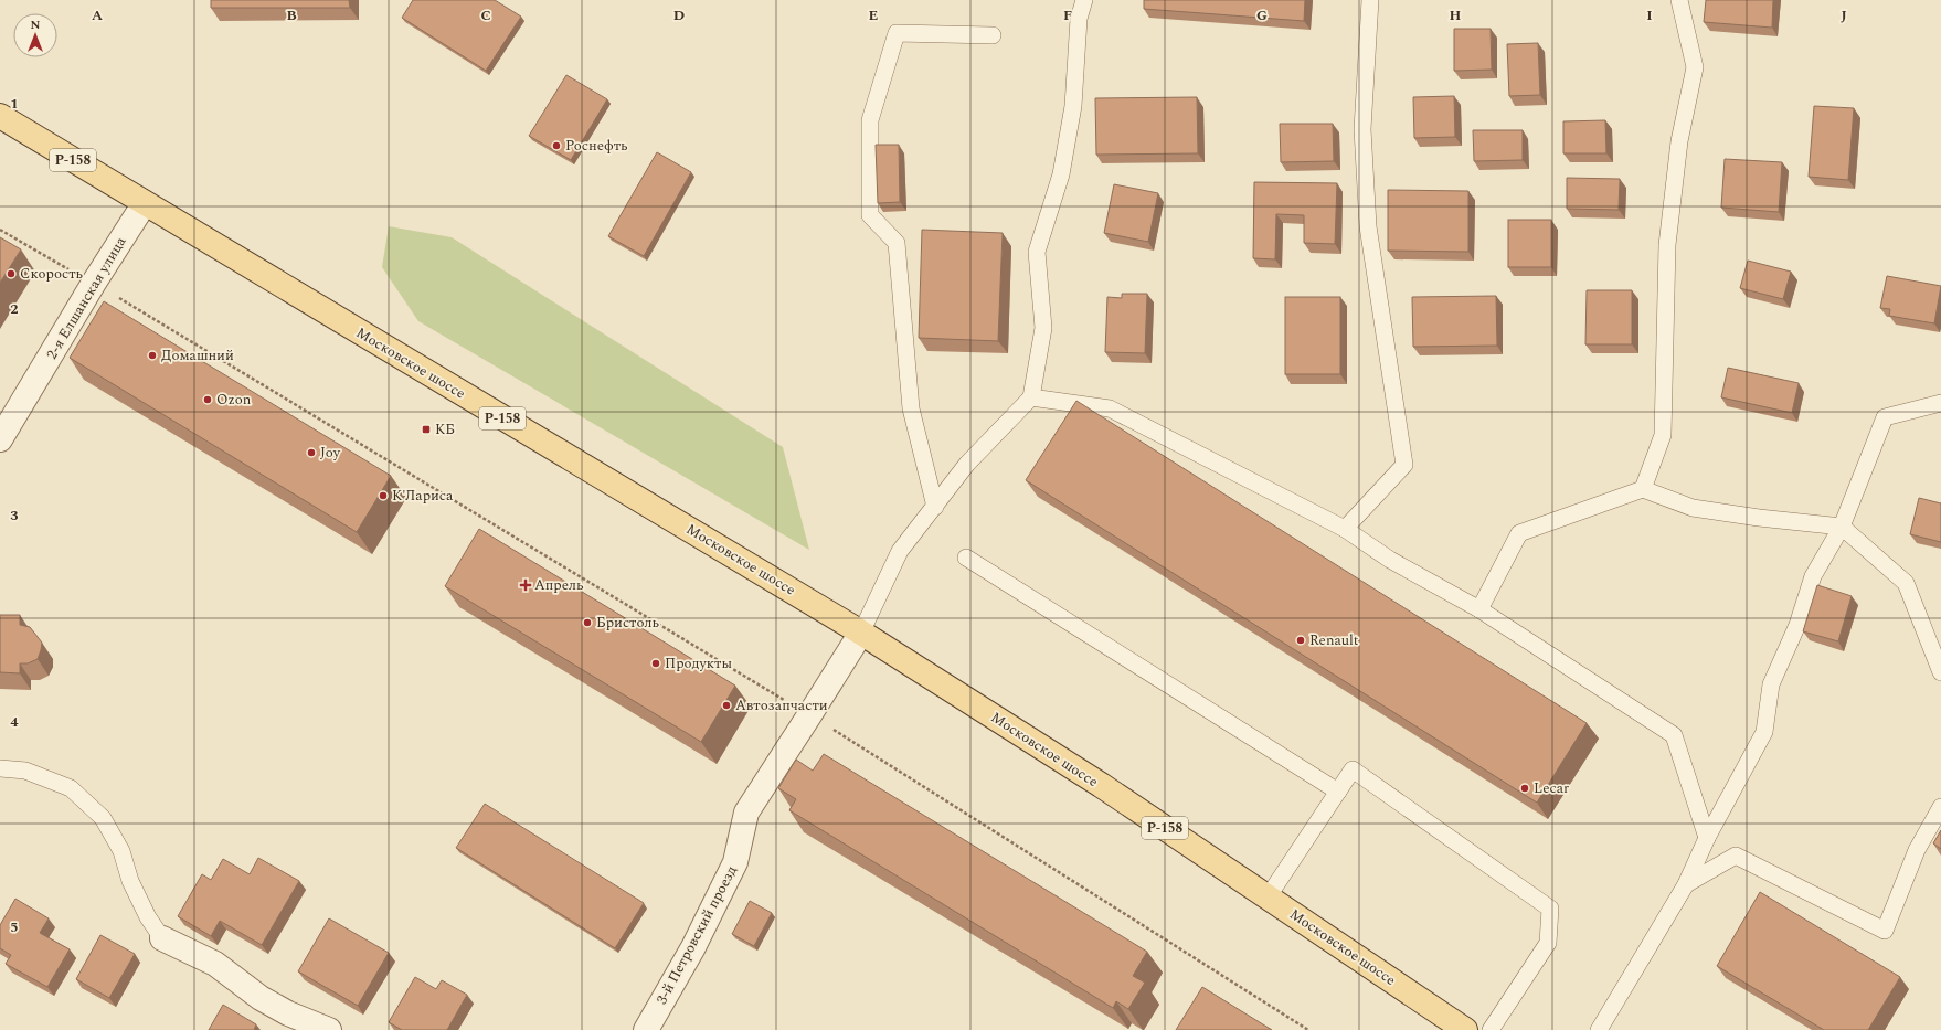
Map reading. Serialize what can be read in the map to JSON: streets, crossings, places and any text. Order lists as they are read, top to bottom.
{
  "streets": {
    "main road": ["Р-158", "Московское шоссе"],
    "street": ["2-я Елшанская улица", "3-й Петровский проезд"]
  },
  "crossings": [
    ["2-я Елшанская улица", "Московское шоссе"],
    ["Московское шоссе", "3-й Петровский проезд"]
  ],
  "places": {
    "other": [
      "Роснефть",
      "Скорость",
      "Домашний",
      "Ozon",
      "Joy",
      "К'Лариса",
      "Бристоль",
      "Renault",
      "Продукты",
      "Автозапчасти",
      "Lecar"
    ],
    "transit": ["КБ"],
    "health": ["Апрель"]
  },
  "north": "top",
  "grid": {
    "columns": [
      "A",
      "B",
      "C",
      "D",
      "E",
      "F",
      "G",
      "H",
      "I",
      "J"
    ],
    "rows": [
      "1",
      "2",
      "3",
      "4",
      "5"
    ]
  }
}
